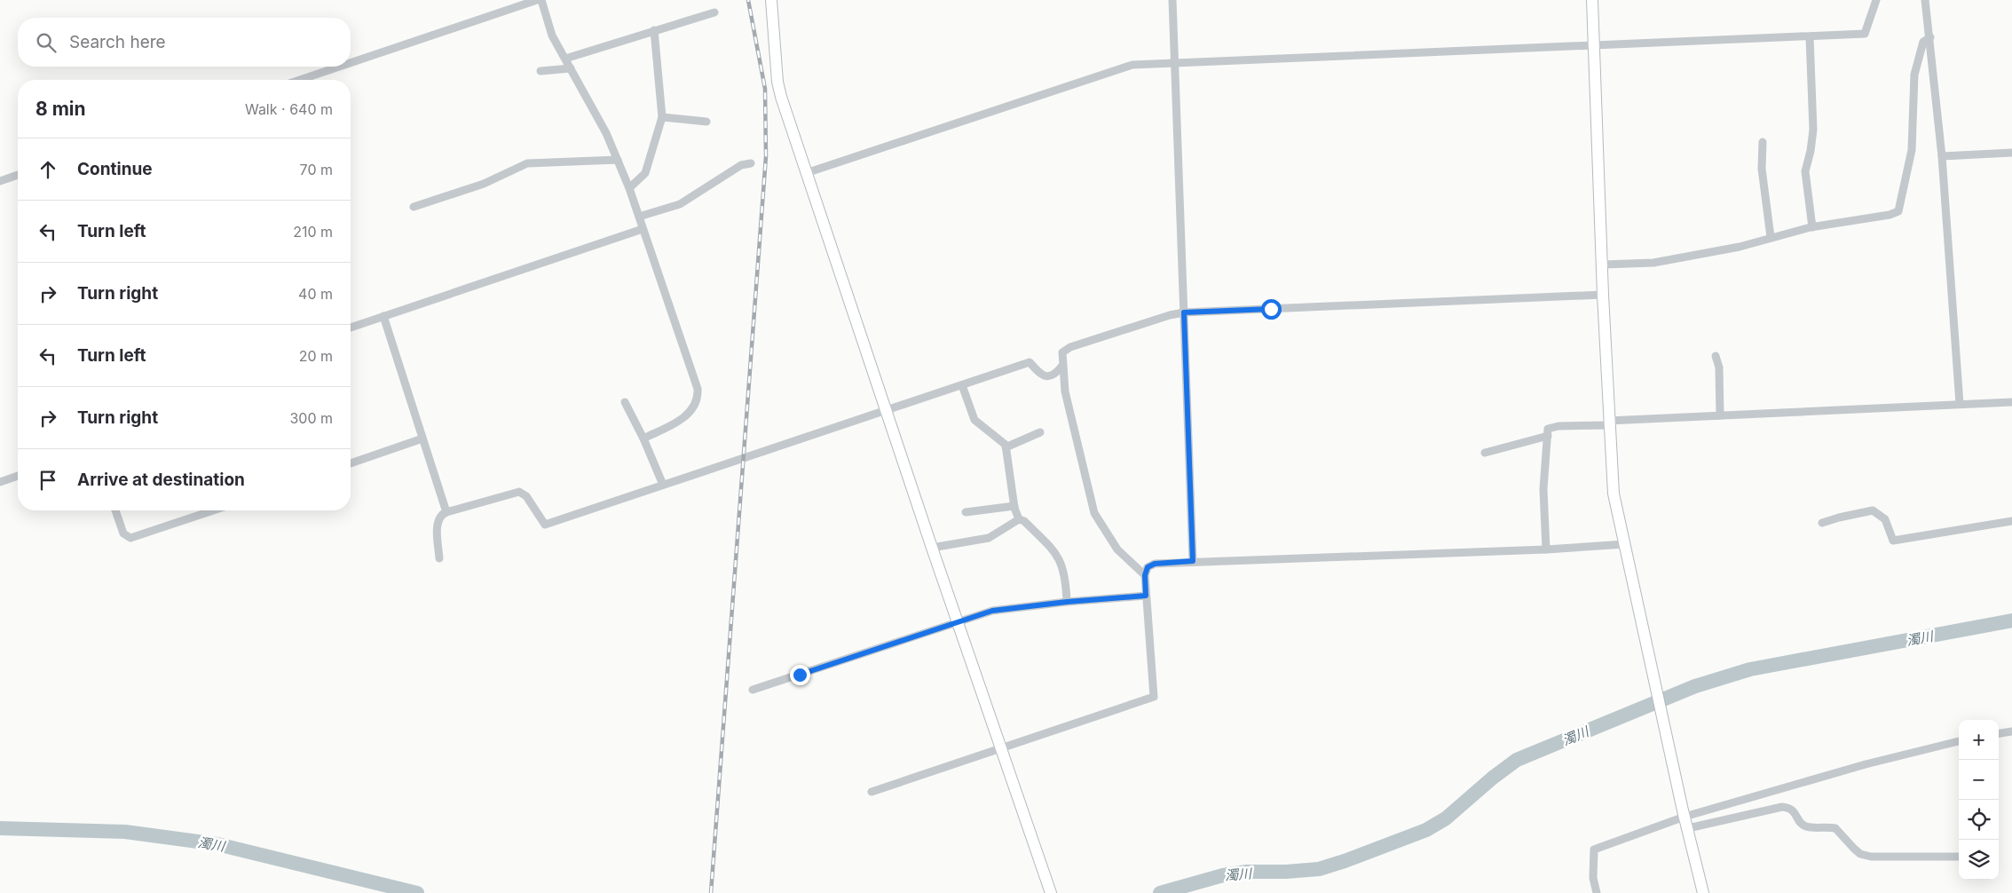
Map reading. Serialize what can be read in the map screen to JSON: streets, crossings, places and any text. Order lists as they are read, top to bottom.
{
  "water": ["濁川"],
  "page": {
    "search": "Search here",
    "heading": ["8 min", "Walk · 640 m"],
    "list": [
      ["Continue", "70 m"],
      ["Turn left", "210 m"],
      ["Turn right", "40 m"],
      ["Turn left", "20 m"],
      ["Turn right", "300 m"],
      "Arrive at destination"
    ],
    "map_buttons": ["+", "−"]
  }
}
